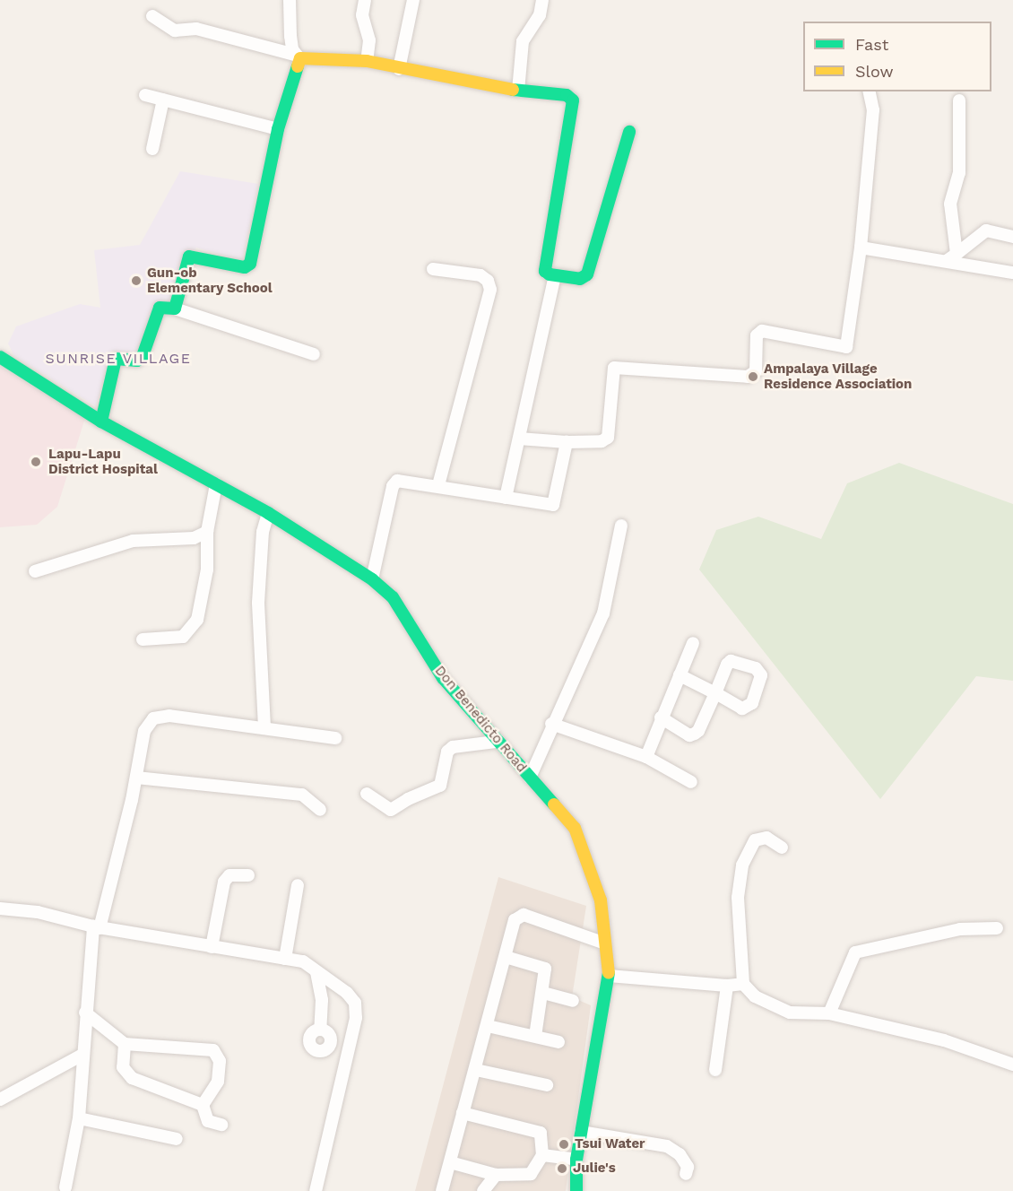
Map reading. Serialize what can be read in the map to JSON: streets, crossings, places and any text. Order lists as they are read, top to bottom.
{
  "streets": {
    "street": ["Don Benedicto Road"]
  },
  "districts": ["SUNRISE VILLAGE"],
  "places": [
    "Gun-ob Elementary School",
    "Ampalaya Village Residence Association",
    "Lapu-Lapu District Hospital",
    "Tsui Water",
    "Julie's"
  ],
  "legend": ["Fast", "Slow"]
}
